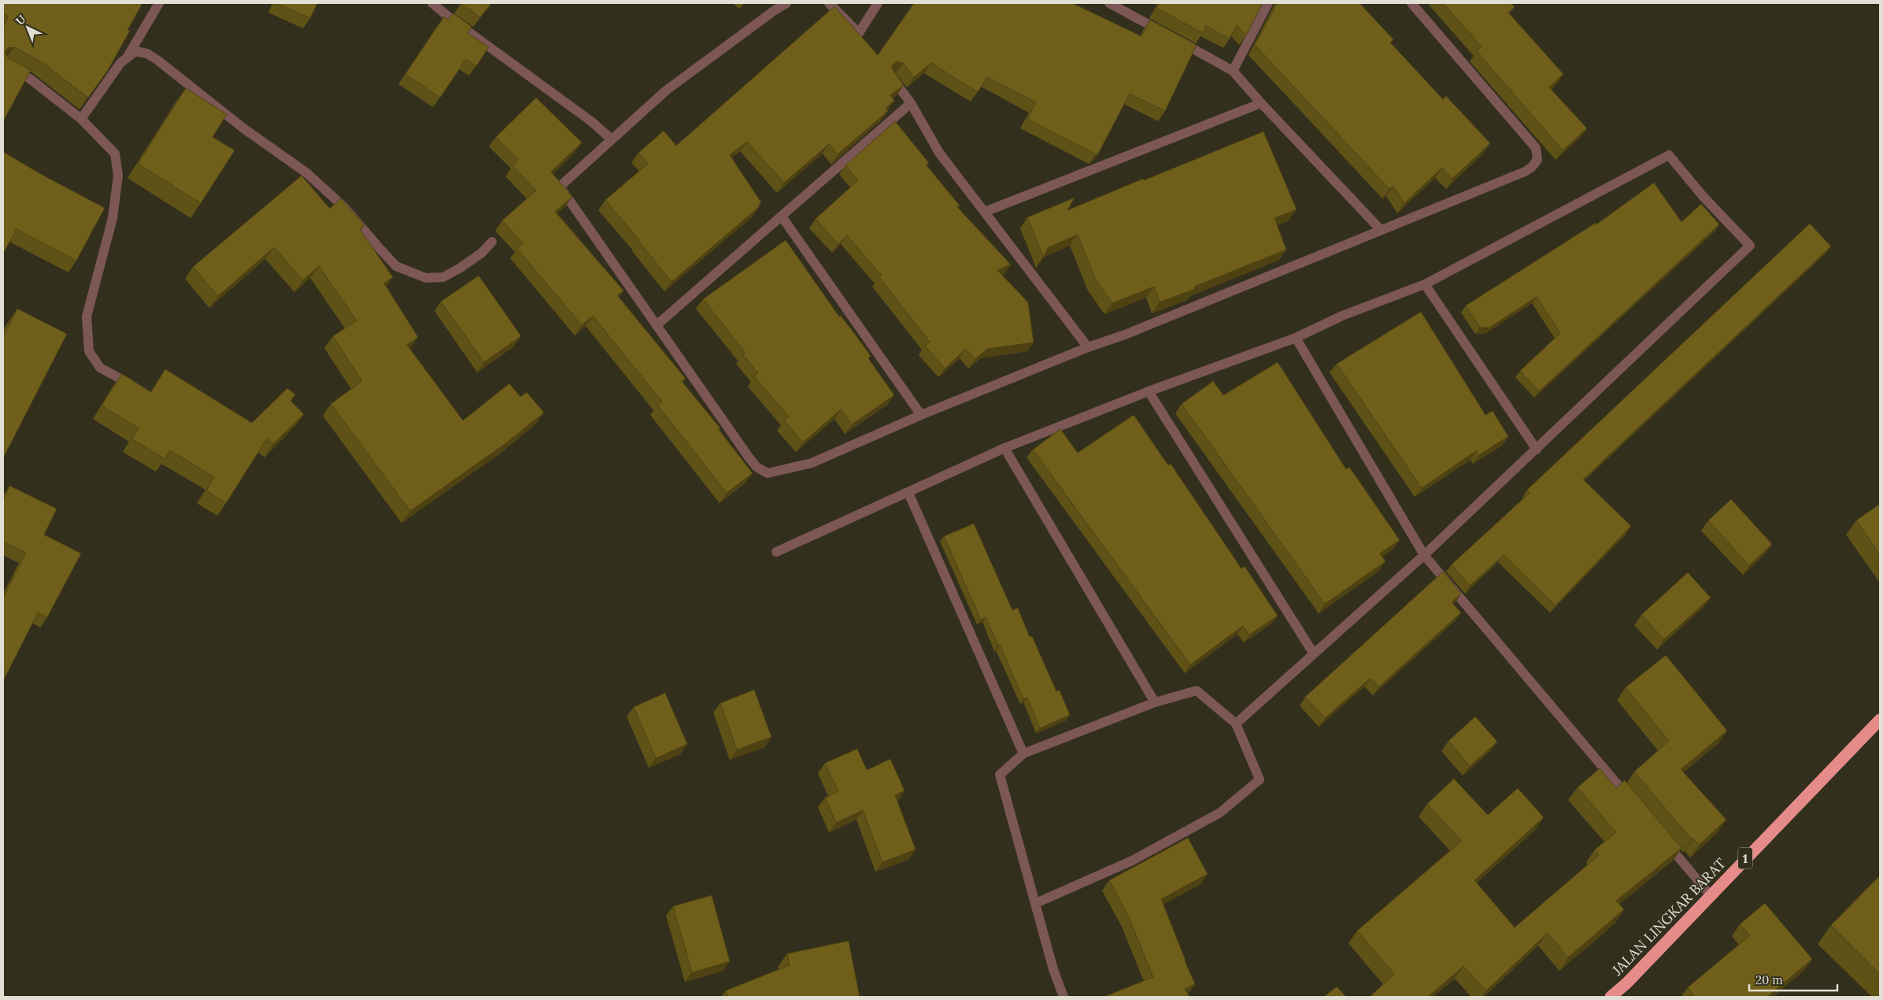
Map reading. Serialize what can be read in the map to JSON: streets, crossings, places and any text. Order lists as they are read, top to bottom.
{
  "streets": {
    "highway": ["1", "JALAN LINGKAR BARAT"]
  },
  "scale_bar": "20 m",
  "north": "top left"
}
